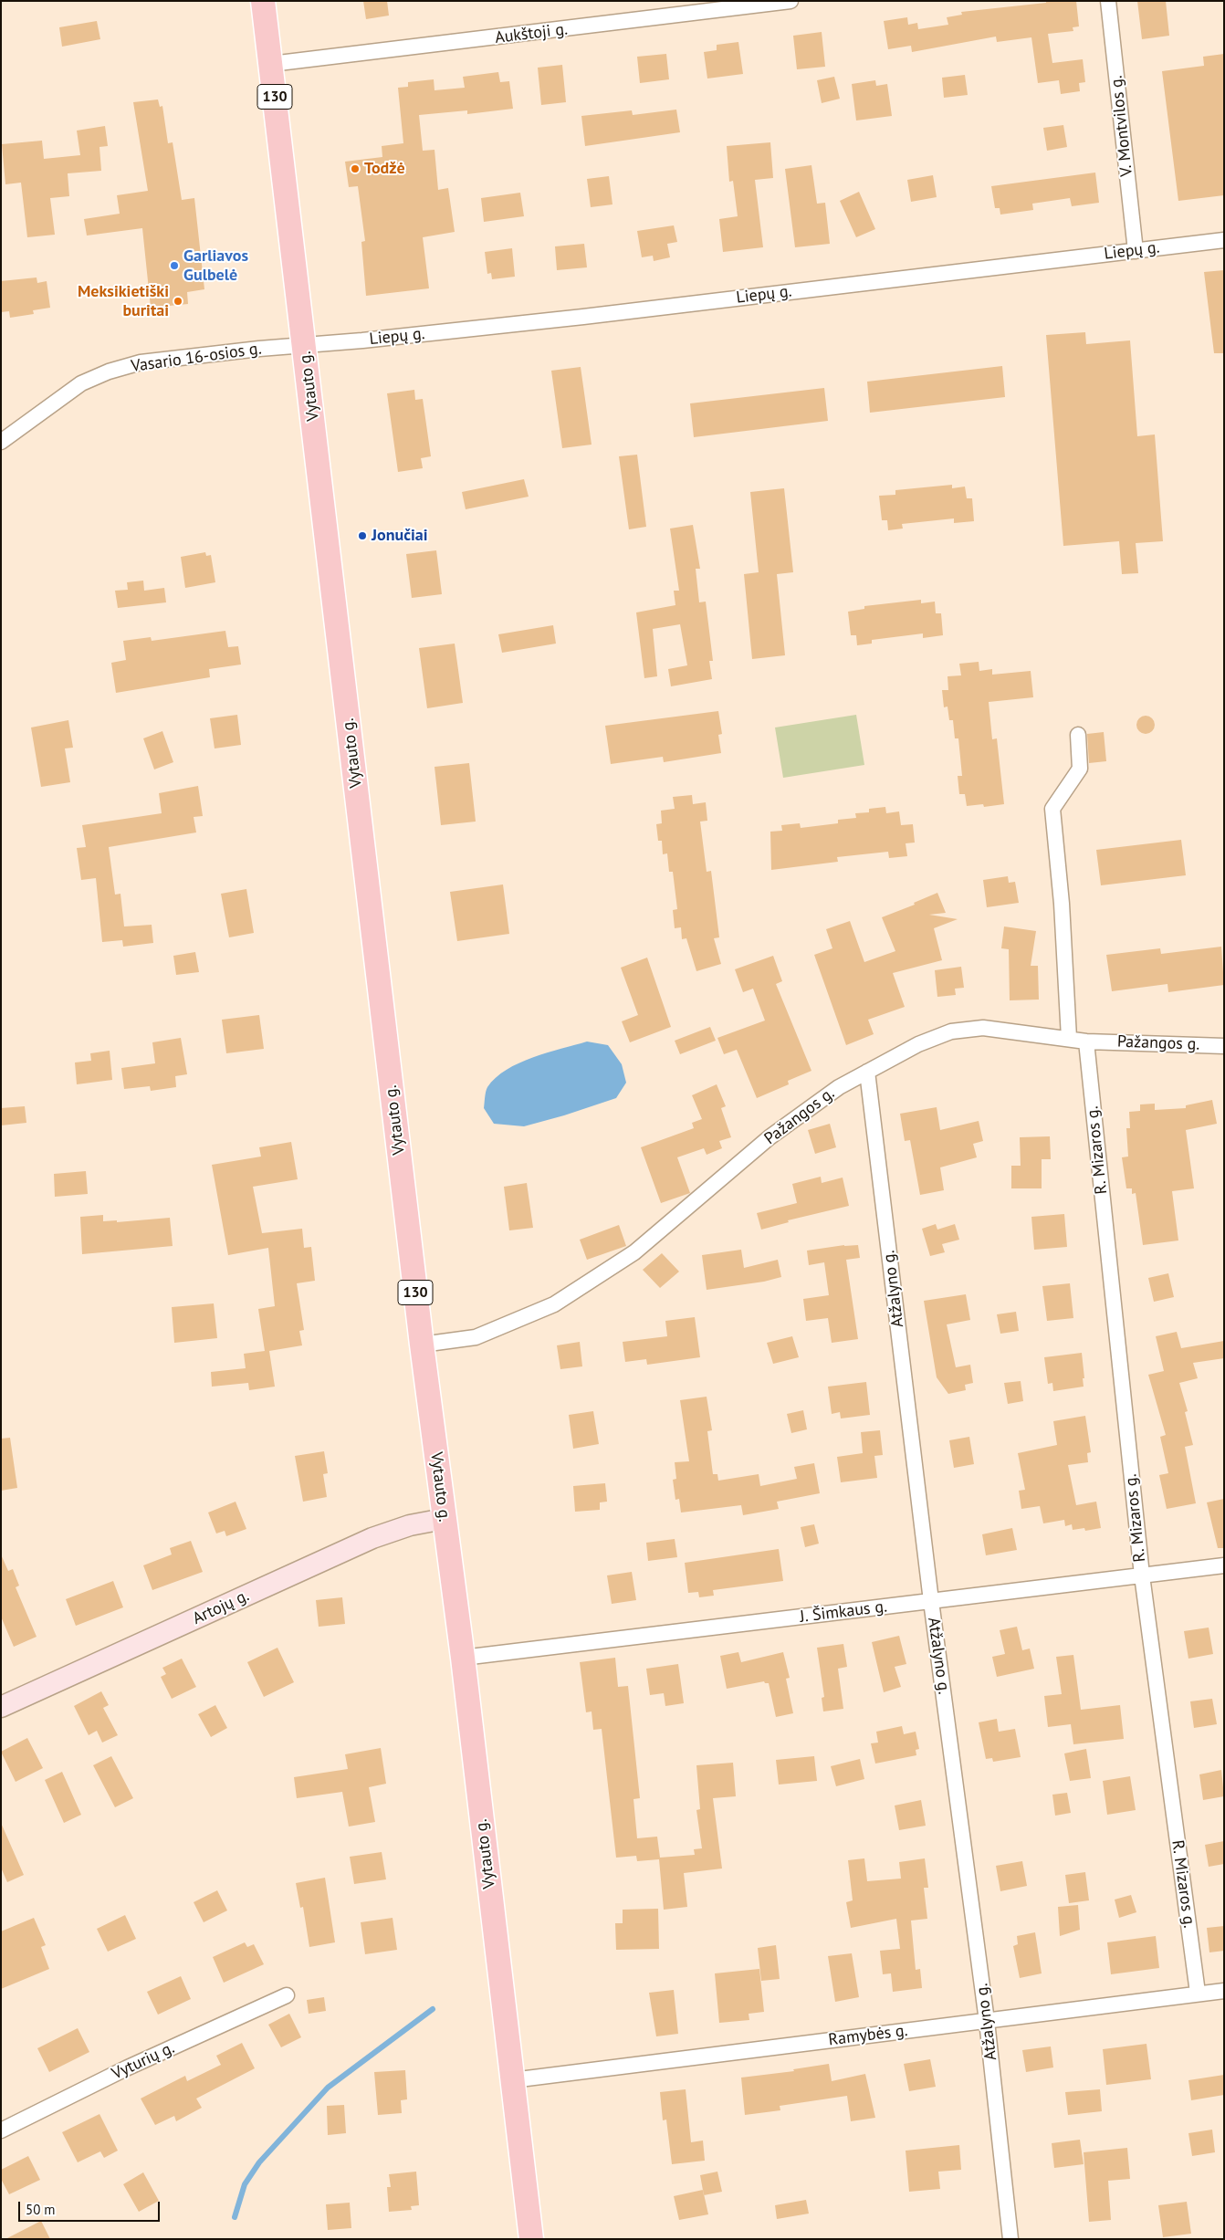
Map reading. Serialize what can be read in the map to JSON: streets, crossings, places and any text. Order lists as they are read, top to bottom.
{
  "streets": {
    "main road": ["130", "Vytauto g.", "Artojų g."],
    "street": [
      "Aukštoji g.",
      "V. Montvilos g.",
      "Liepų g.",
      "Vasario 16-osios g.",
      "Pažangos g.",
      "R. Mizaros g.",
      "Atžalyno g.",
      "J. Šimkaus g.",
      "Ramybės g.",
      "Vyturių g."
    ]
  },
  "crossings": [
    ["Aukštoji g.", "Vytauto g."],
    ["V. Montvilos g.", "Liepų g."],
    ["Liepų g.", "Vasario 16-osios g."],
    ["Liepų g.", "Vytauto g."],
    ["Vasario 16-osios g.", "Vytauto g."],
    ["Vytauto g.", "Pažangos g."],
    ["Vytauto g.", "Artojų g."],
    ["Vytauto g.", "J. Šimkaus g."],
    ["Vytauto g.", "Ramybės g."],
    ["Pažangos g.", "R. Mizaros g."],
    ["Pažangos g.", "Atžalyno g."],
    ["R. Mizaros g.", "J. Šimkaus g."],
    ["R. Mizaros g.", "Ramybės g."],
    ["Atžalyno g.", "J. Šimkaus g."],
    ["Atžalyno g.", "Ramybės g."]
  ],
  "places": [
    "Todžė",
    "Garliavos Gulbelė",
    "Meksikietiški buritai",
    "Jonučiai"
  ],
  "scale_bar": "50 m"
}
